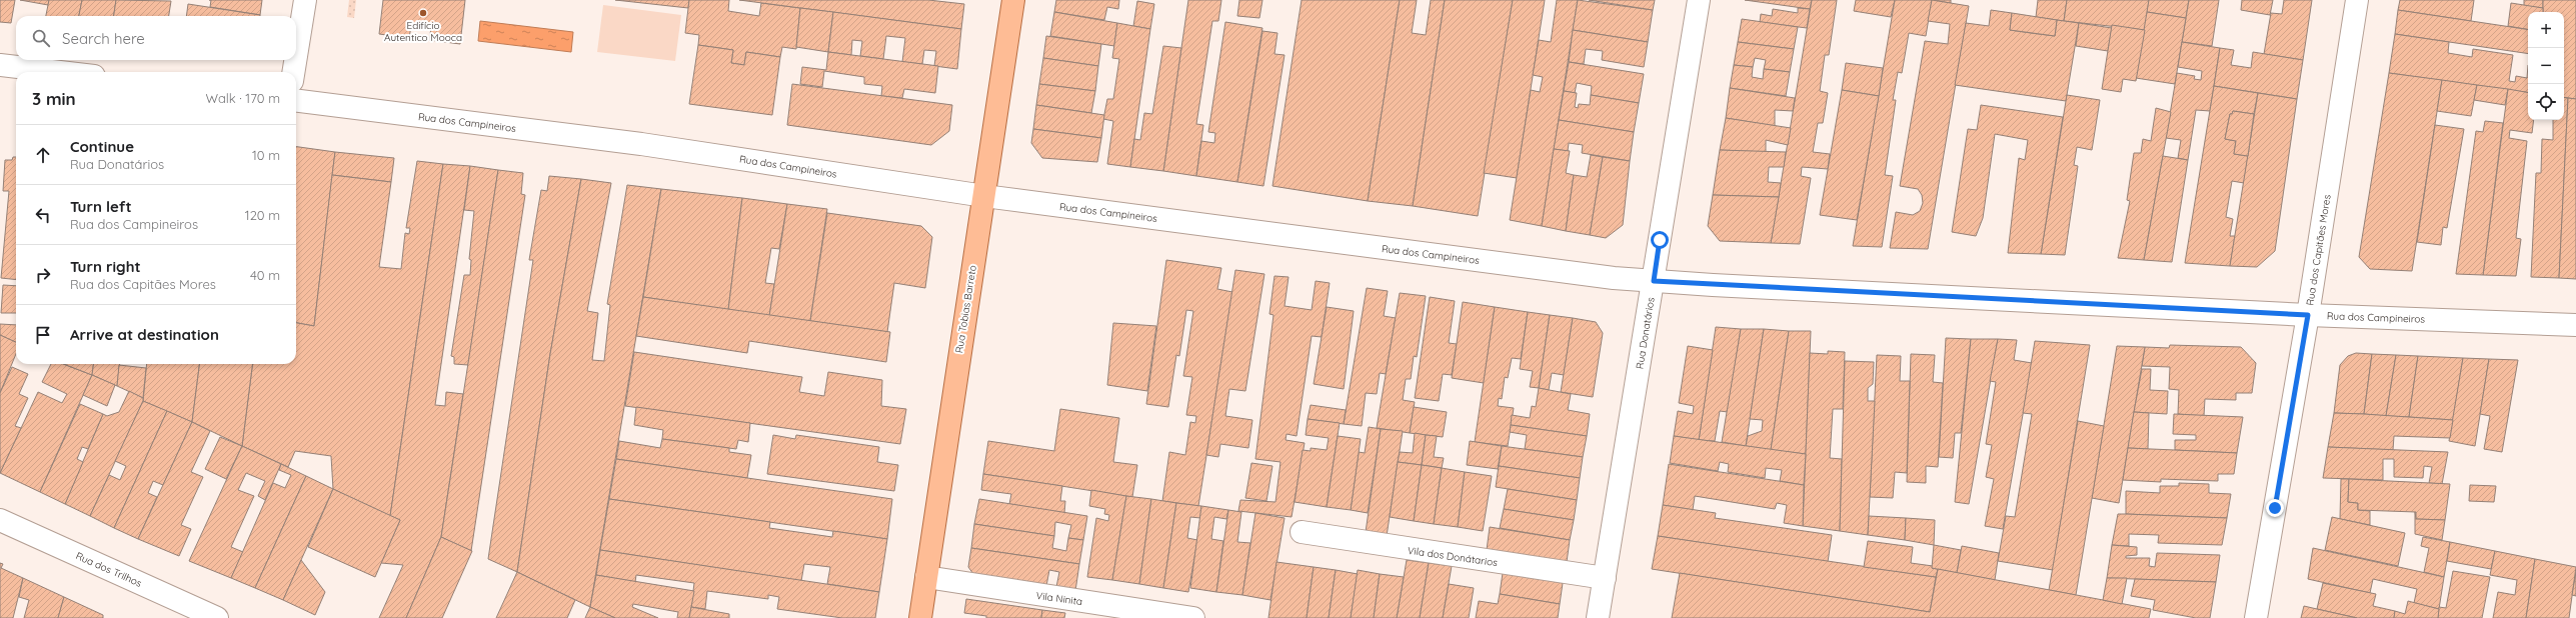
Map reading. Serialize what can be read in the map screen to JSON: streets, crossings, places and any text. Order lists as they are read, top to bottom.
{
  "streets": {
    "main road": ["Rua Tobias Barreto"],
    "street": [
      "Rua dos Campineiros",
      "Rua dos Capitães Mores",
      "Rua Donatários",
      "Vila dos Donátarios",
      "Rua dos Trilhos",
      "Vila Ninita"
    ]
  },
  "crossings": [
    ["Rua dos Campineiros", "Rua dos Capitães Mores"],
    ["Rua dos Campineiros", "Rua Tobias Barreto"],
    ["Rua dos Campineiros", "Rua Donatários"],
    ["Rua Tobias Barreto", "Vila Ninita"],
    ["Rua Donatários", "Vila dos Donátarios"]
  ],
  "places": ["Edifício Autentico Mooca"],
  "page": {
    "map_buttons": ["+", "−"],
    "search": "Search here",
    "heading": ["3 min", "Walk · 170 m"],
    "list": [
      ["Continue", "Rua Donatários", "10 m"],
      ["Turn left", "Rua dos Campineiros", "120 m"],
      ["Turn right", "Rua dos Capitães Mores", "40 m"],
      "Arrive at destination"
    ]
  }
}
